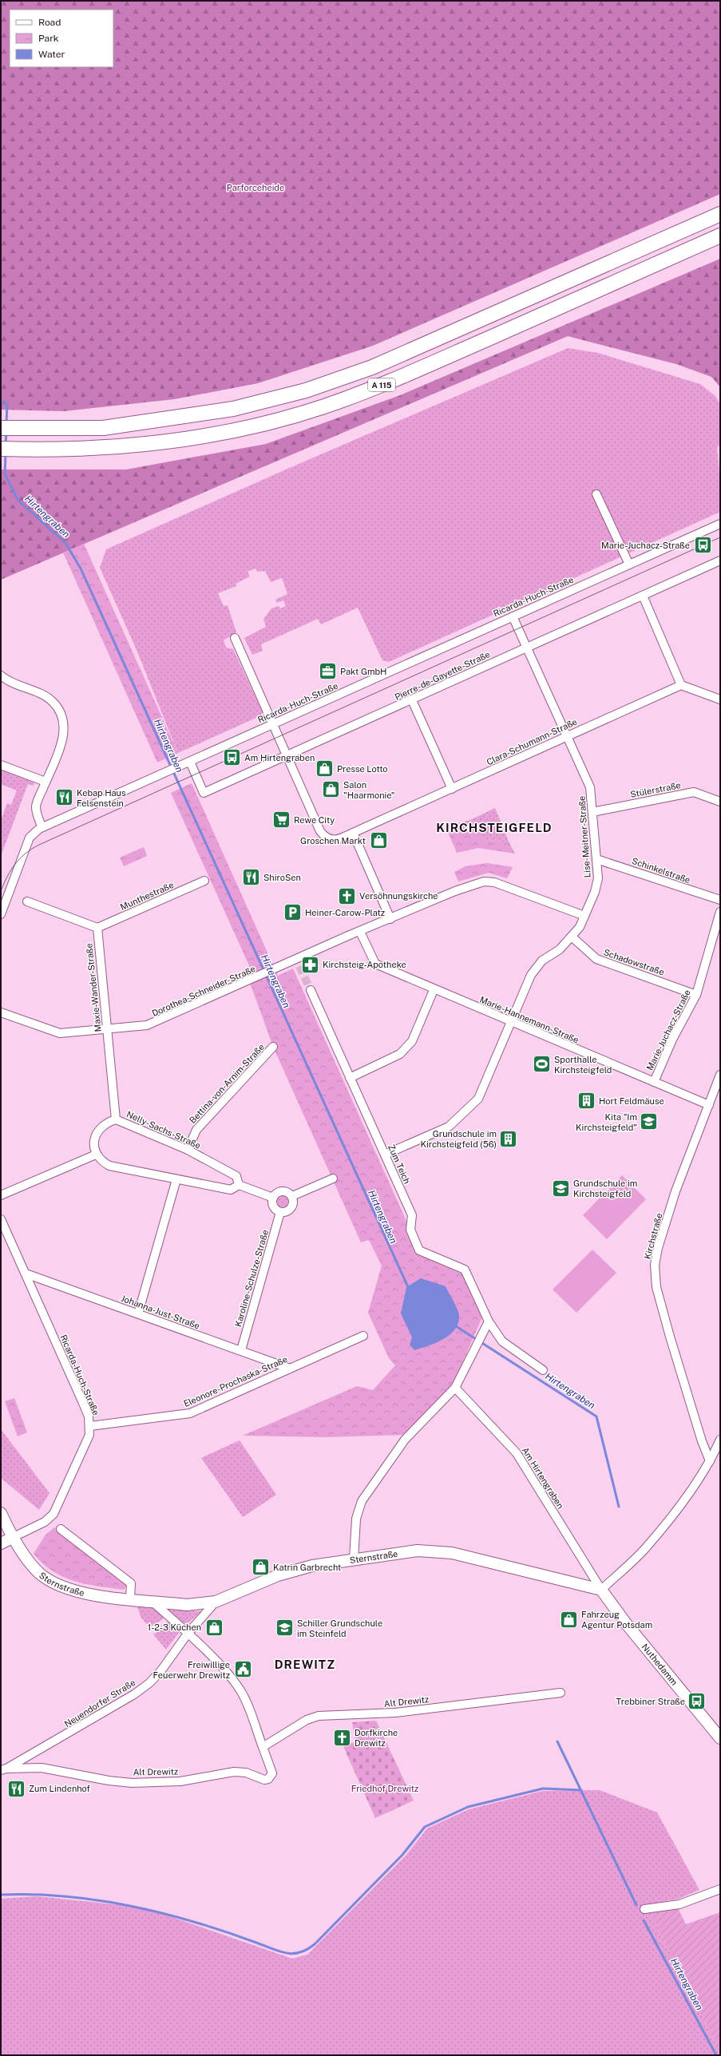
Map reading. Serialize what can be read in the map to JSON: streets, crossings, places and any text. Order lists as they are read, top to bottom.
{
  "streets": {
    "highway": ["A 115"],
    "street": [
      "Ricarda-Huch-Straße",
      "Pierre-de-Gayette-Straße",
      "Clara-Schumann-Straße",
      "Stülerstraße",
      "Lise-Meitner-Straße",
      "Schinkelstraße",
      "Munthestraße",
      "Schadowstraße",
      "Maxie-Wander-Straße",
      "Dorothea-Schneider-Straße",
      "Marie-Hannemann-Straße",
      "Marie-Juchacz-Straße",
      "Bettina-von-Arnim-Straße",
      "Nelly-Sachs-Straße",
      "Zum Teich",
      "Kirchstraße",
      "Karoline-Schulze-Straße",
      "Johanna-Just-Straße",
      "Eleonore-Prochaska-Straße",
      "Am Hirtengraben",
      "Sternstraße",
      "Nuthedamm",
      "Alt Drewitz",
      "Neuendorfer Straße"
    ]
  },
  "crossings": [
    ["Ricarda-Huch-Straße", "Pierre-de-Gayette-Straße"],
    ["Ricarda-Huch-Straße", "Lise-Meitner-Straße"],
    ["Ricarda-Huch-Straße", "Johanna-Just-Straße"],
    ["Ricarda-Huch-Straße", "Eleonore-Prochaska-Straße"],
    ["Ricarda-Huch-Straße", "Sternstraße"],
    ["Pierre-de-Gayette-Straße", "Clara-Schumann-Straße"],
    ["Pierre-de-Gayette-Straße", "Lise-Meitner-Straße"],
    ["Clara-Schumann-Straße", "Lise-Meitner-Straße"],
    ["Stülerstraße", "Lise-Meitner-Straße"],
    ["Lise-Meitner-Straße", "Schinkelstraße"],
    ["Lise-Meitner-Straße", "Schadowstraße"],
    ["Lise-Meitner-Straße", "Dorothea-Schneider-Straße"],
    ["Lise-Meitner-Straße", "Marie-Hannemann-Straße"],
    ["Lise-Meitner-Straße", "Zum Teich"],
    ["Munthestraße", "Maxie-Wander-Straße"],
    ["Schadowstraße", "Marie-Juchacz-Straße"],
    ["Maxie-Wander-Straße", "Dorothea-Schneider-Straße"],
    ["Maxie-Wander-Straße", "Nelly-Sachs-Straße"],
    ["Dorothea-Schneider-Straße", "Marie-Hannemann-Straße"],
    ["Marie-Hannemann-Straße", "Marie-Juchacz-Straße"],
    ["Marie-Hannemann-Straße", "Kirchstraße"],
    ["Bettina-von-Arnim-Straße", "Nelly-Sachs-Straße"],
    ["Karoline-Schulze-Straße", "Johanna-Just-Straße"],
    ["Johanna-Just-Straße", "Eleonore-Prochaska-Straße"],
    ["Am Hirtengraben", "Sternstraße"],
    ["Am Hirtengraben", "Nuthedamm"],
    ["Sternstraße", "Nuthedamm"],
    ["Sternstraße", "Alt Drewitz"],
    ["Sternstraße", "Neuendorfer Straße"],
    ["Alt Drewitz", "Neuendorfer Straße"]
  ],
  "districts": ["KIRCHSTEIGFELD", "DREWITZ"],
  "water": ["Hirtengraben"],
  "parks": ["Parforceheide", "Friedhof Drewitz"],
  "places": {
    "bus stop": ["Marie-Juchacz-Straße", "Am Hirtengraben", "Trebbiner Straße"],
    "office": ["Pakt GmbH"],
    "shop": [
      "Presse Lotto",
      "Salon \"Haarmonie\"",
      "Groschen Markt",
      "Katrin Garbrecht",
      "Fahrzeug Agentur Potsdam",
      "1-2-3 Küchen"
    ],
    "restaurant": ["Kebap Haus Felsenstein", "ShiroSen", "Zum Lindenhof"],
    "supermarket": ["Rewe City"],
    "church": ["Versöhnungskirche", "Dorfkirche Drewitz"],
    "parking": ["Heiner-Carow-Platz"],
    "pharmacy": ["Kirchsteig-Apotheke"],
    "sports": ["Sporthalle Kirchsteigfeld"],
    "building": ["Hort Feldmäuse", "Grundschule im Kirchsteigfeld (56)"],
    "school or university": ["Kita \"Im Kirchsteigfeld\"", "Grundschule im Kirchsteigfeld", "Schiller Grundschule im Steinfeld"],
    "public building": ["Freiwillige Feuerwehr Drewitz"]
  },
  "legend": ["Road", "Park", "Water"]
}
